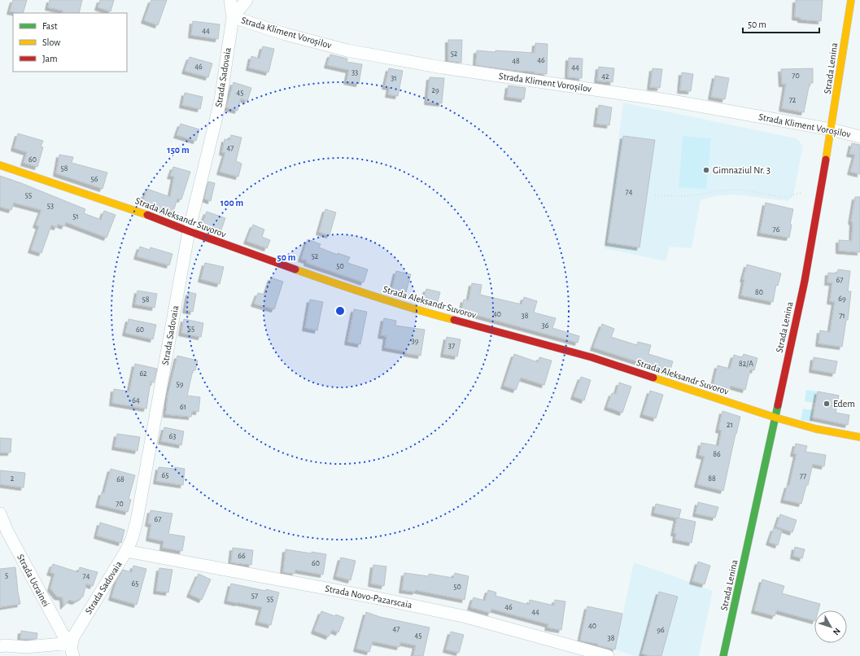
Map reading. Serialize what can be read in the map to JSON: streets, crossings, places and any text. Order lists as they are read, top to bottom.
{
  "streets": {
    "street": [
      "Strada Kliment Voroșilov",
      "Strada Lenina",
      "Strada Sadovaia",
      "Strada Aleksandr Suvorov",
      "Strada Ucrainei",
      "Strada Novo-Pazarscaia"
    ]
  },
  "crossings": [
    ["Strada Kliment Voroșilov", "Strada Lenina"],
    ["Strada Kliment Voroșilov", "Strada Sadovaia"],
    ["Strada Lenina", "Strada Aleksandr Suvorov"],
    ["Strada Sadovaia", "Strada Aleksandr Suvorov"],
    ["Strada Sadovaia", "Strada Ucrainei"],
    ["Strada Sadovaia", "Strada Novo-Pazarscaia"]
  ],
  "places": ["Gimnaziul Nr. 3", "Edem"],
  "house_numbers": [
    "44",
    "52",
    "46",
    "48",
    "46",
    "44",
    "33",
    "70",
    "42",
    "31",
    "29",
    "45",
    "72",
    "47",
    "60",
    "58",
    "56",
    "74",
    "55",
    "53",
    "51",
    "76",
    "52",
    "50",
    "67",
    "80",
    "69",
    "58",
    "40",
    "38",
    "71",
    "36",
    "55",
    "60",
    "39",
    "37",
    "82/A",
    "62",
    "59",
    "64",
    "61",
    "21",
    "63",
    "86",
    "65",
    "77",
    "2",
    "88",
    "68",
    "70",
    "67",
    "66",
    "60",
    "5",
    "74",
    "65",
    "50",
    "57",
    "55",
    "46",
    "44",
    "40",
    "47",
    "96",
    "45",
    "38"
  ],
  "legend": ["Fast", "Slow", "Jam"],
  "scale_bar": "50 m",
  "north": "bottom right",
  "rings": ["150 m", "100 m", "50 m"]
}
